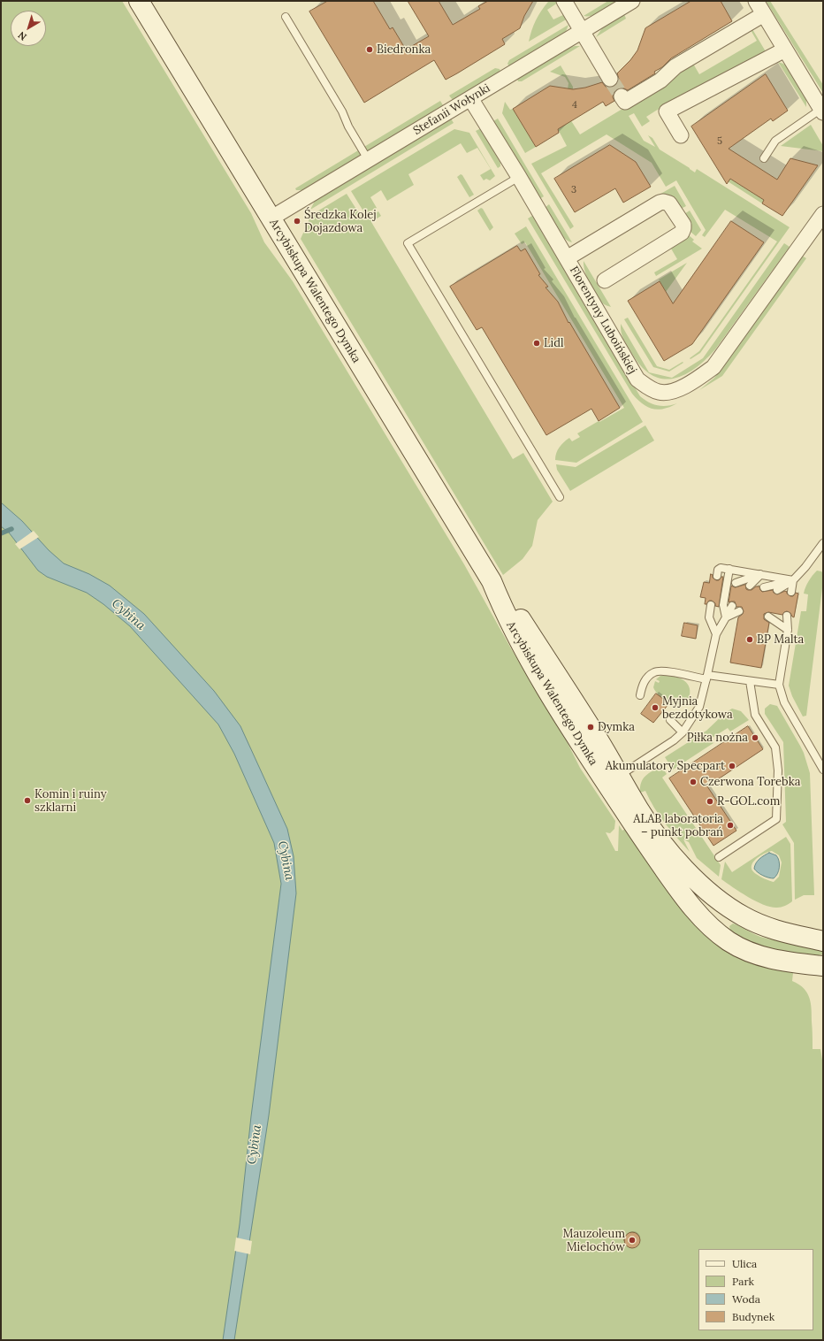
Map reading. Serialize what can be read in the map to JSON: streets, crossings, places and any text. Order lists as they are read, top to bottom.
{
  "streets": {
    "street": ["Stefanii Wołynki", "Arcybiskupa Walentego Dymka", "Florentyny Luboińskiej"]
  },
  "crossings": [
    ["Stefanii Wołynki", "Arcybiskupa Walentego Dymka"],
    ["Stefanii Wołynki", "Florentyny Luboińskiej"]
  ],
  "water": ["Cybina"],
  "places": [
    "Biedronka",
    "Średzka Kolej Dojazdowa",
    "Lidl",
    "BP Malta",
    "Myjnia bezdotykowa",
    "Dymka",
    "Piłka nożna",
    "Akumulatory Specpart",
    "Czerwona Torebka",
    "Komin i ruiny szklarni",
    "R-GOL.com",
    "ALAB laboratoria – punkt pobrań",
    "Mauzoleum Mielochów"
  ],
  "house_numbers": ["4", "5", "3"],
  "legend": [
    "Ulica",
    "Park",
    "Woda",
    "Budynek"
  ],
  "north": "bottom left"
}
